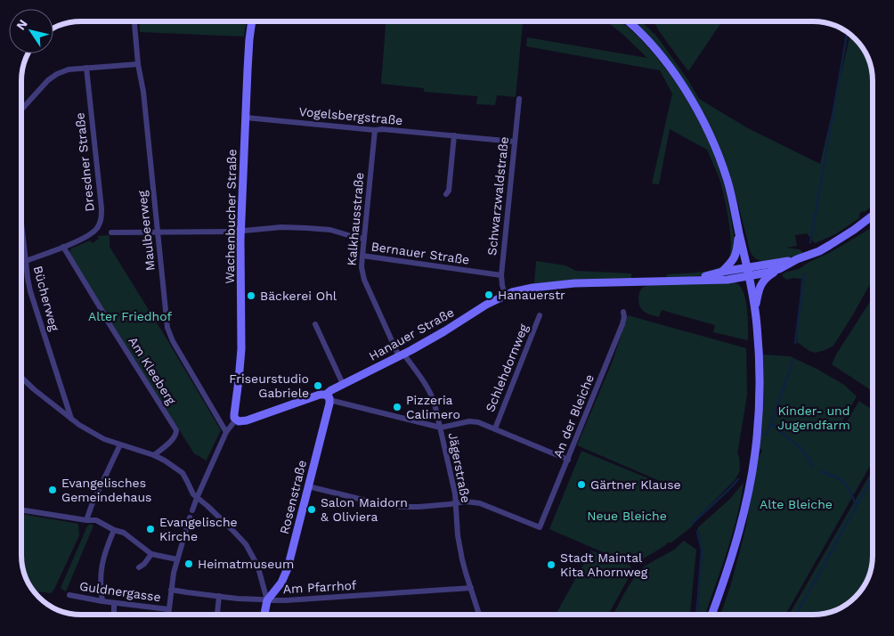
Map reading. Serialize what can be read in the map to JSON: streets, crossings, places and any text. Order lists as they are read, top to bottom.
{
  "streets": {
    "street": [
      "Vogelsbergstraße",
      "Dresdner Straße",
      "Schwarzwaldstraße",
      "Wachenbucher Straße",
      "Kalkhausstraße",
      "Maulbeerweg",
      "Bernauer Straße",
      "Bücherweg",
      "Hanauer Straße",
      "Schlehdornweg",
      "Am Kleeberg",
      "An der Bleiche",
      "Jägerstraße",
      "Rosenstraße",
      "Am Pfarrhof",
      "Guldnergasse"
    ]
  },
  "crossings": [
    ["Vogelsbergstraße", "Schwarzwaldstraße"],
    ["Vogelsbergstraße", "Wachenbucher Straße"],
    ["Vogelsbergstraße", "Kalkhausstraße"],
    ["Dresdner Straße", "Bücherweg"],
    ["Dresdner Straße", "Am Kleeberg"],
    ["Schwarzwaldstraße", "Bernauer Straße"],
    ["Schwarzwaldstraße", "Hanauer Straße"],
    ["Wachenbucher Straße", "Bernauer Straße"],
    ["Wachenbucher Straße", "Hanauer Straße"],
    ["Kalkhausstraße", "Bernauer Straße"],
    ["Kalkhausstraße", "Hanauer Straße"],
    ["Kalkhausstraße", "Jägerstraße"],
    ["Maulbeerweg", "Bernauer Straße"],
    ["Hanauer Straße", "Jägerstraße"],
    ["Hanauer Straße", "Rosenstraße"],
    ["An der Bleiche", "Jägerstraße"],
    ["Jägerstraße", "Rosenstraße"],
    ["Jägerstraße", "Am Pfarrhof"],
    ["Rosenstraße", "Am Pfarrhof"]
  ],
  "parks": [
    "Alter Friedhof",
    "Kinder- und Jugendfarm",
    "Alte Bleiche",
    "Neue Bleiche"
  ],
  "places": [
    "Hanauerstr",
    "Bäckerei Ohl",
    "Friseurstudio Gabriele",
    "Pizzeria Calimero",
    "Gärtner Klause",
    "Evangelisches Gemeindehaus",
    "Salon Maidorn & Oliviera",
    "Evangelische Kirche",
    "Heimatmuseum",
    "Stadt Maintal Kita Ahornweg"
  ],
  "north": "top left"
}
